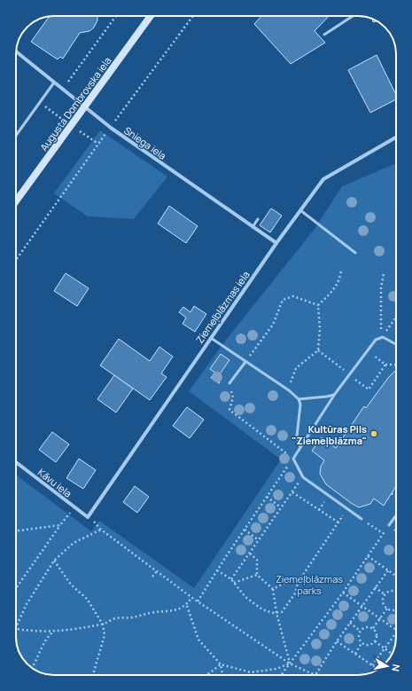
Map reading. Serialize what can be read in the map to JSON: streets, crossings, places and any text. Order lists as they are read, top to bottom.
{
  "streets": {
    "main road": ["Augusta Dombrovska iela"],
    "street": ["Sniega iela", "Ziemeļblāzmas iela", "Kāvu iela"]
  },
  "crossings": [
    ["Augusta Dombrovska iela", "Sniega iela"],
    ["Sniega iela", "Ziemeļblāzmas iela"],
    ["Ziemeļblāzmas iela", "Kāvu iela"]
  ],
  "parks": ["Ziemeļblāzmas parks"],
  "places": ["Kultūras Pils \"Ziemeļblāzma\""],
  "north": "right"
}
